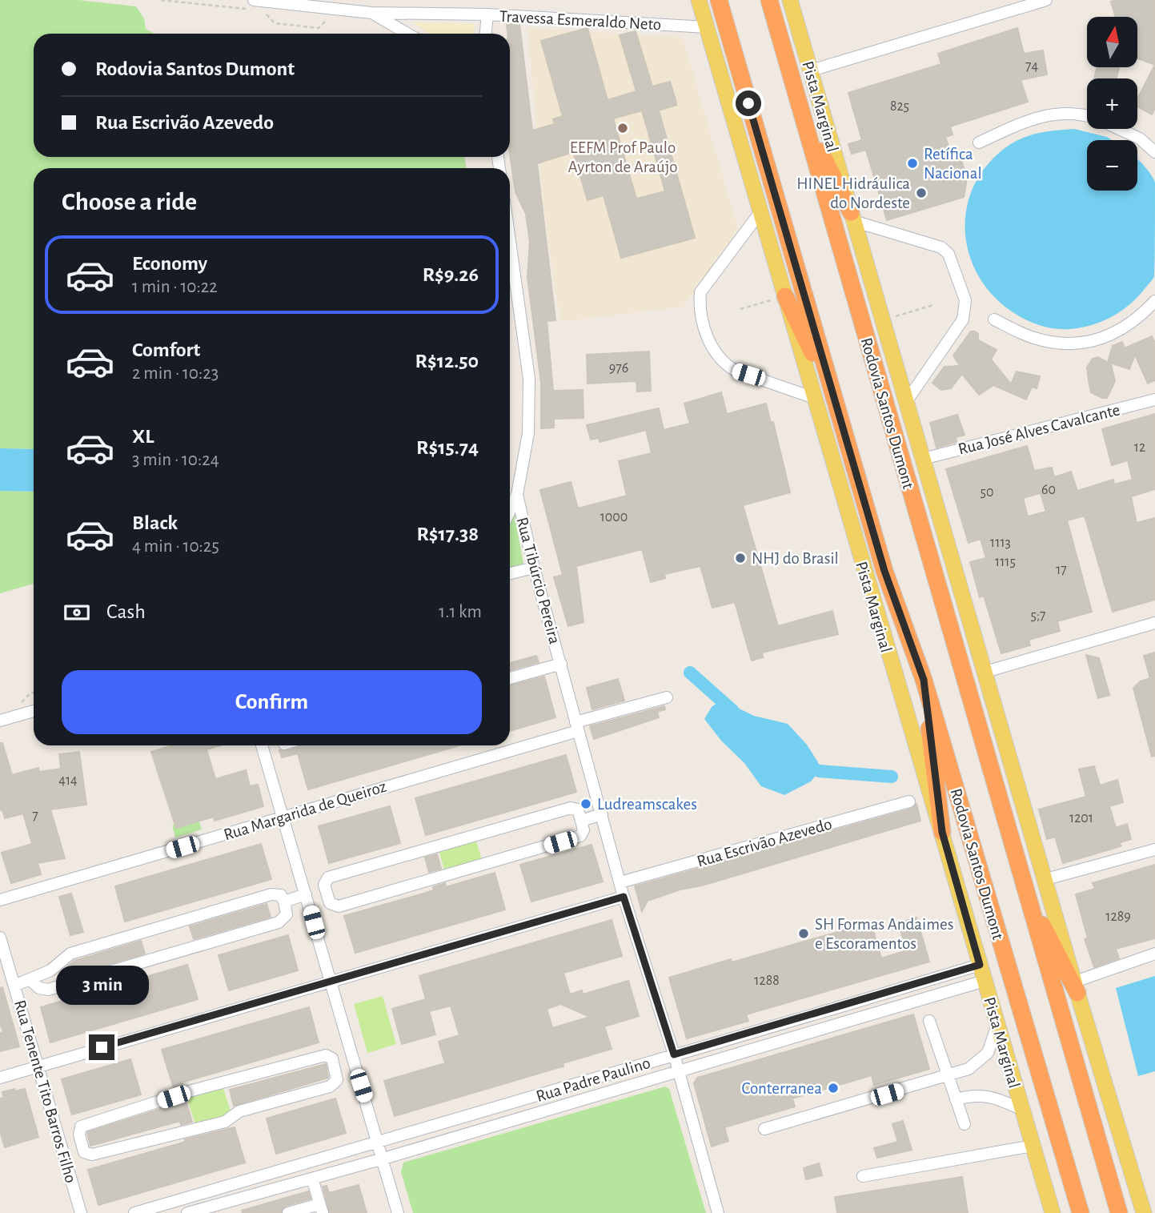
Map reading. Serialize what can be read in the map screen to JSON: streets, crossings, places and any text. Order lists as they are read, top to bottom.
{
  "streets": {
    "highway": ["Rodovia Santos Dumont"],
    "main road": ["Pista Marginal"],
    "street": [
      "Travessa Esmeraldo Neto",
      "Rua José Alves Cavalcante",
      "Rua Tibúrcio Pereira",
      "Rua Margarida de Queiroz",
      "Rua Escrivão Azevedo",
      "Rua Padre Paulino",
      "Rua Tenente Tito Barros Filho"
    ]
  },
  "crossings": [
    ["Travessa Esmeraldo Neto", "Pista Marginal"],
    ["Pista Marginal", "Rua José Alves Cavalcante"],
    ["Pista Marginal", "Rua Padre Paulino"],
    ["Rua Tibúrcio Pereira", "Rua Margarida de Queiroz"],
    ["Rua Tibúrcio Pereira", "Rua Escrivão Azevedo"],
    ["Rua Tibúrcio Pereira", "Rua Padre Paulino"]
  ],
  "places": [
    "EEFM Prof Paulo Ayrton de Araújo",
    "Retífica Nacional",
    "HINEL Hidráulica do Nordeste",
    "NHJ do Brasil",
    "Ludreamscakes",
    "SH Formas Andaimes e Escoramentos",
    "Conterranea"
  ],
  "house_numbers": [
    "74",
    "825",
    "976",
    "12",
    "60",
    "50",
    "1000",
    "1113",
    "1115",
    "17",
    "5;7",
    "414",
    "7",
    "1201",
    "1289",
    "1288"
  ],
  "north": "top",
  "page": {
    "map_buttons": ["+", "−"],
    "banner": ["Rodovia Santos Dumont", "Rua Escrivão Azevedo"],
    "heading": "Choose a ride",
    "list": [
      {
        "name": "Economy",
        "note": "1 min · 10:22",
        "value": "R$9.26"
      },
      {
        "name": "Comfort",
        "note": "2 min · 10:23",
        "value": "R$12.50"
      },
      {
        "name": "XL",
        "note": "3 min · 10:24",
        "value": "R$15.74"
      },
      {
        "name": "Black",
        "note": "4 min · 10:25",
        "value": "R$17.38"
      }
    ],
    "pay": ["Cash", "1.1 km"],
    "buttons": "Confirm",
    "bubble": "3 min"
  }
}
